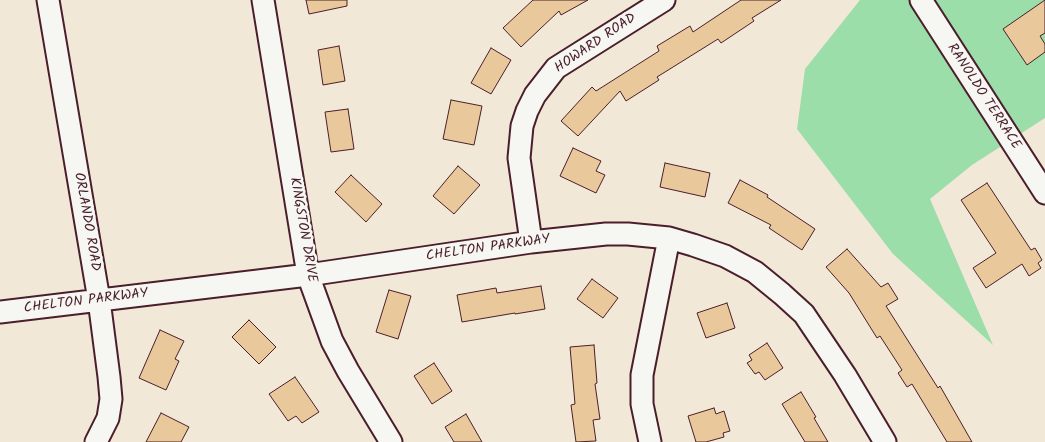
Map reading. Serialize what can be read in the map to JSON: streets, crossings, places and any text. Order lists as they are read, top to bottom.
{
  "streets": {
    "street": [
      "HOWARD ROAD",
      "RANOLDO TERRACE",
      "ORLANDO ROAD",
      "KINGSTON DRIVE",
      "CHELTON PARKWAY"
    ]
  },
  "crossings": [
    ["HOWARD ROAD", "CHELTON PARKWAY"],
    ["ORLANDO ROAD", "CHELTON PARKWAY"],
    ["KINGSTON DRIVE", "CHELTON PARKWAY"]
  ]
}
